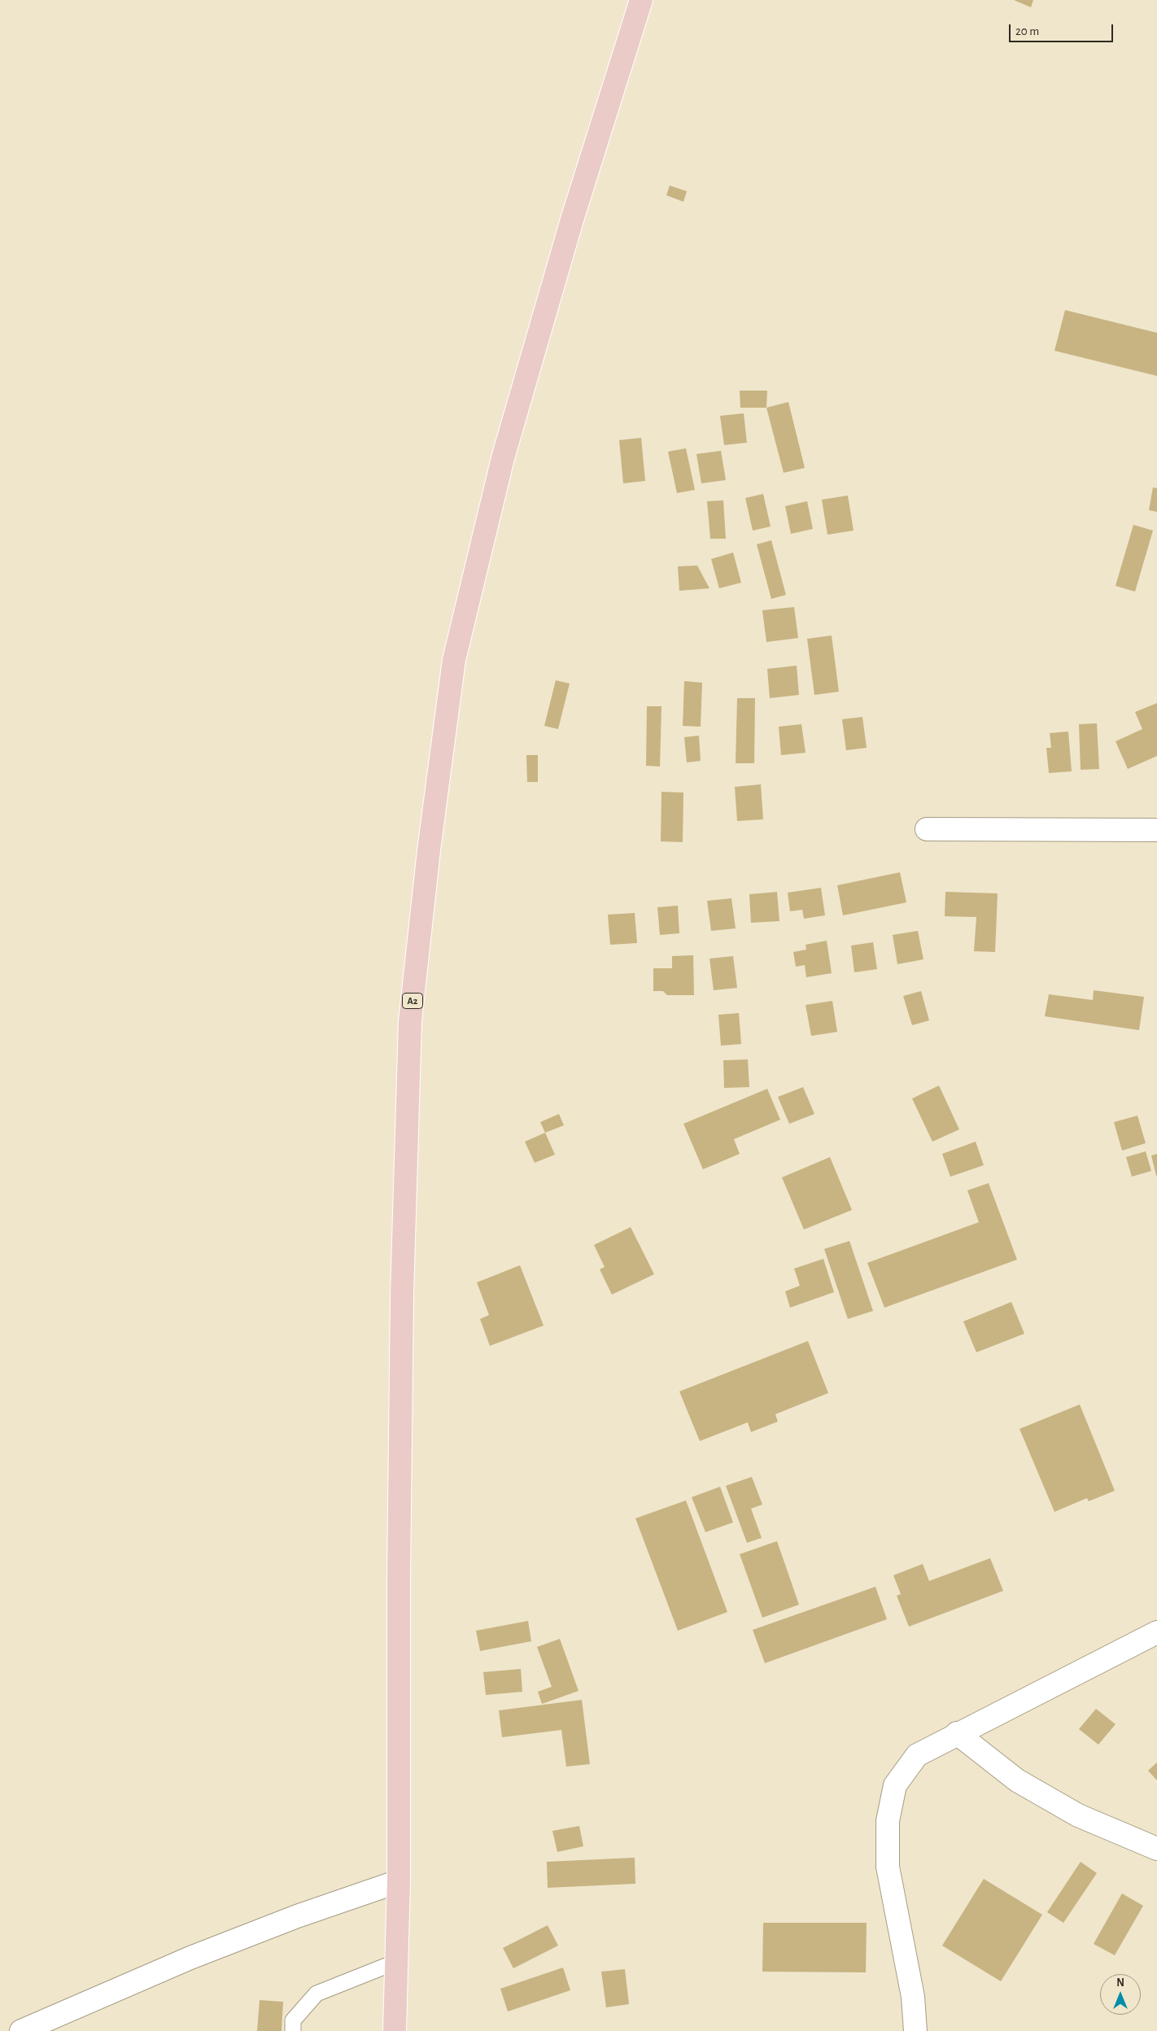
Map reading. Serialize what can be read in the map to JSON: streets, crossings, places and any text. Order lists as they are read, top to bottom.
{
  "streets": {
    "highway": ["A2"]
  },
  "scale_bar": "20 m",
  "north": "top"
}
